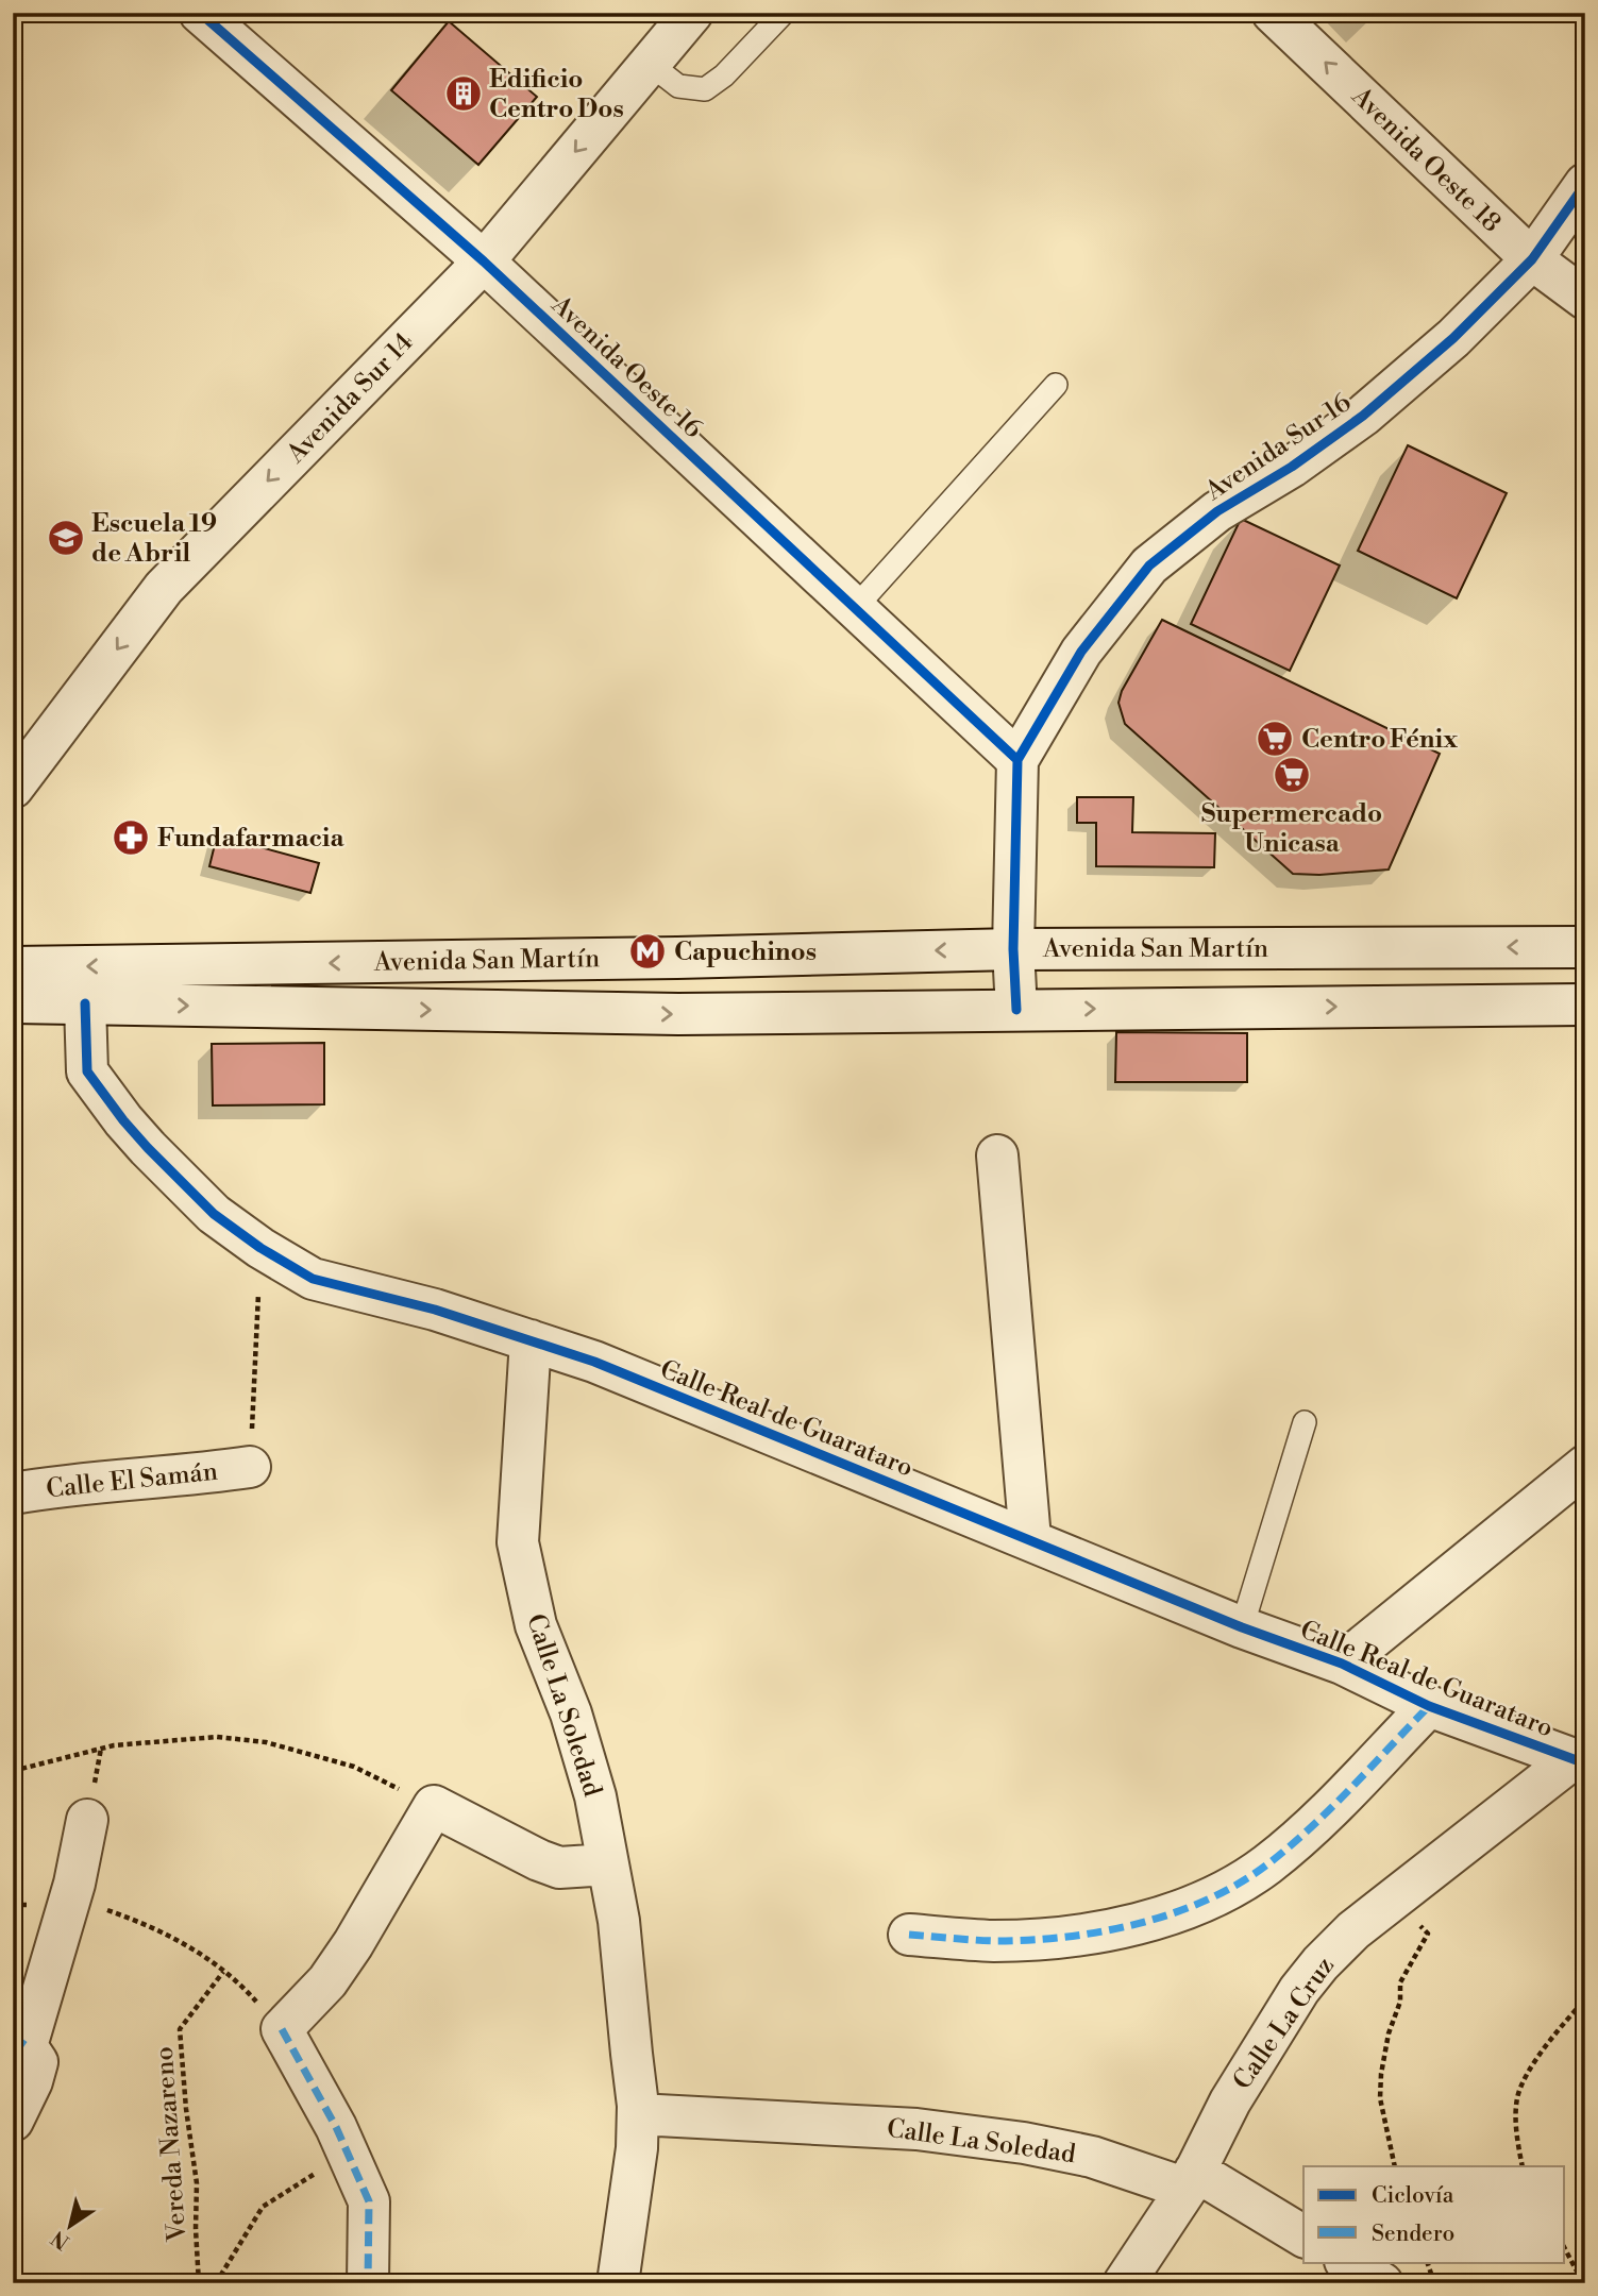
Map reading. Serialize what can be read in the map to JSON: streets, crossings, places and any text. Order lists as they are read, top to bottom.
{
  "streets": {
    "street": [
      "Avenida Oeste 18",
      "Avenida Oeste 16",
      "Avenida Sur 14",
      "Avenida Sur 16",
      "Avenida San Martín",
      "Calle Real de Guarataro",
      "Calle El Samán",
      "Calle La Soledad",
      "Calle La Cruz"
    ],
    "path": ["Vereda Nazareno"]
  },
  "crossings": [
    ["Avenida Oeste 18", "Avenida Sur 16"],
    ["Avenida Oeste 16", "Avenida Sur 14"],
    ["Avenida Oeste 16", "Avenida Sur 16"],
    ["Avenida San Martín", "Calle Real de Guarataro"],
    ["Calle Real de Guarataro", "Calle La Soledad"],
    ["Calle Real de Guarataro", "Calle La Cruz"],
    ["Calle La Soledad", "Calle La Cruz"]
  ],
  "one_way": ["Avenida Oeste 18", "Avenida Sur 14"],
  "places": {
    "building": ["Edificio Centro Dos"],
    "school or university": ["Escuela 19 de Abril"],
    "supermarket": ["Centro Fénix", "Supermercado Unicasa"],
    "pharmacy": ["Fundafarmacia"],
    "metro station": ["Capuchinos"]
  },
  "legend": ["Ciclovía", "Sendero"],
  "north": "bottom left"
}
